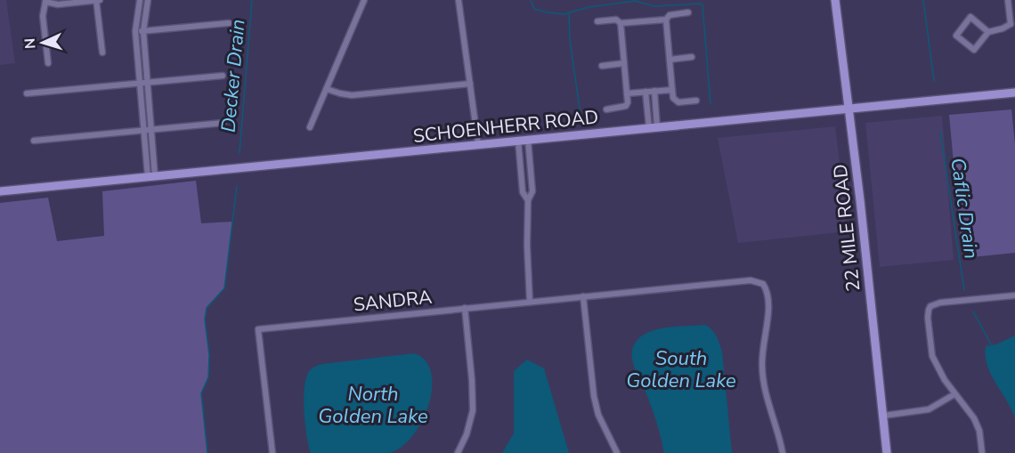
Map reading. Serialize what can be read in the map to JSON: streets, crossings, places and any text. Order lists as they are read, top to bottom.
{
  "streets": {
    "street": ["SCHOENHERR ROAD", "22 MILE ROAD", "SANDRA"]
  },
  "crossings": [
    ["SCHOENHERR ROAD", "22 MILE ROAD"]
  ],
  "water": [
    "Decker Drain",
    "Caflic Drain",
    "South Golden Lake",
    "North Golden Lake"
  ],
  "north": "left"
}
